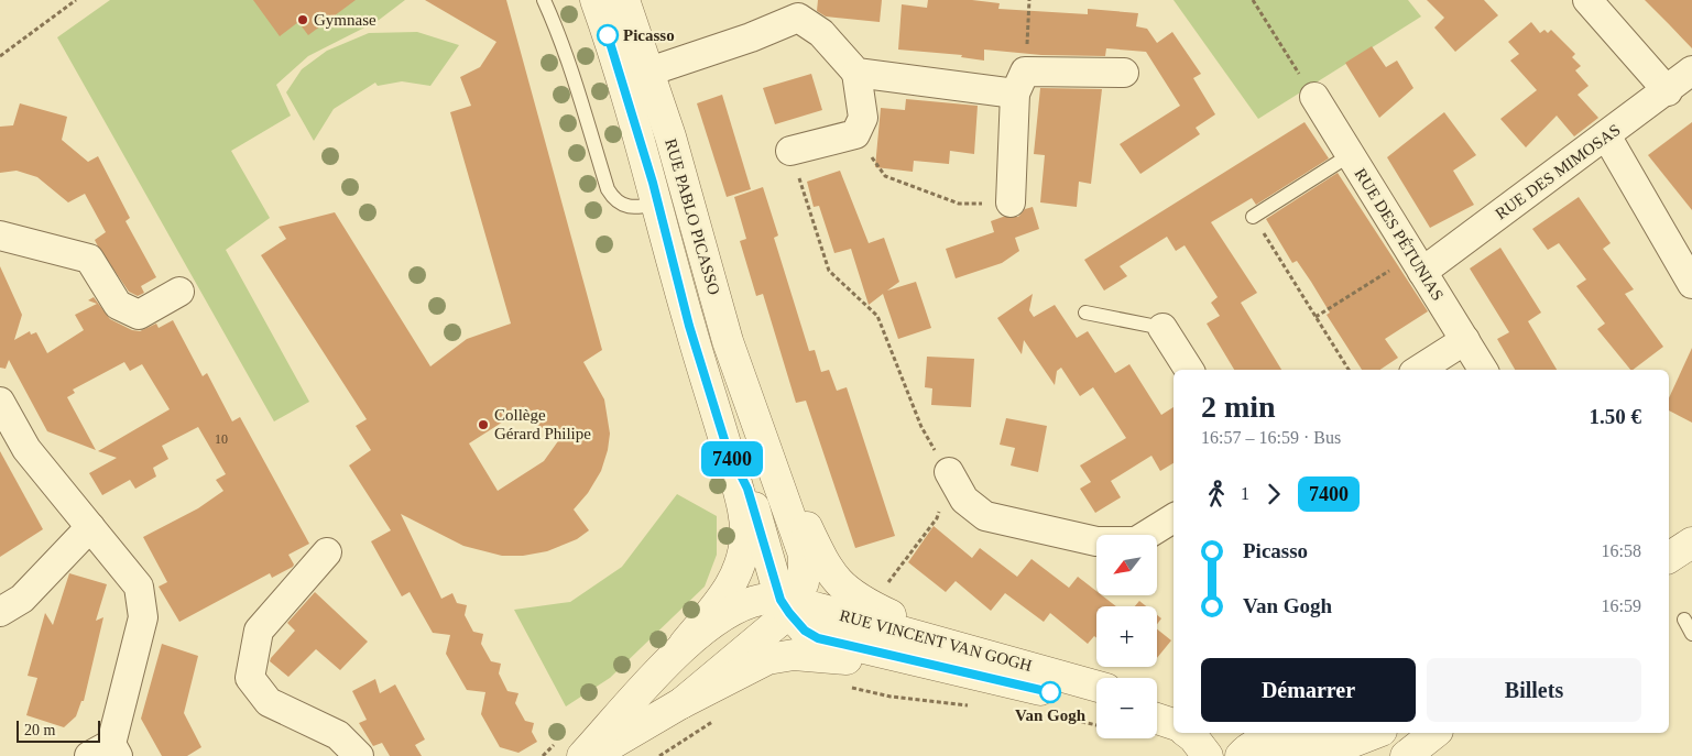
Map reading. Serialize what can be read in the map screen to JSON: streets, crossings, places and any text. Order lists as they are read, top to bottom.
{
  "streets": {
    "street": [
      "RUE DES MIMOSAS",
      "RUE PABLO PICASSO",
      "RUE DES PÉTUNIAS",
      "RUE VINCENT VAN GOGH"
    ]
  },
  "crossings": [
    ["RUE DES MIMOSAS", "RUE DES PÉTUNIAS"],
    ["RUE PABLO PICASSO", "RUE VINCENT VAN GOGH"]
  ],
  "places": [
    "Gymnase",
    "Picasso",
    "Collège Gérard Philipe",
    "Van Gogh"
  ],
  "lines": ["bus line 7400"],
  "house_numbers": ["10"],
  "scale_bar": "20 m",
  "north": "bottom left",
  "page": {
    "on_map": "7400",
    "heading": ["2 min", "16:57 – 16:59 · Bus", "1.50 €"],
    "legs": ["1", "7400"],
    "list": [
      {
        "name": "Picasso",
        "value": "16:58"
      },
      {
        "name": "Van Gogh",
        "value": "16:59"
      }
    ],
    "map_buttons": ["+", "−"],
    "buttons": ["Démarrer", "Billets"],
    "scale": "20 m"
  }
}
